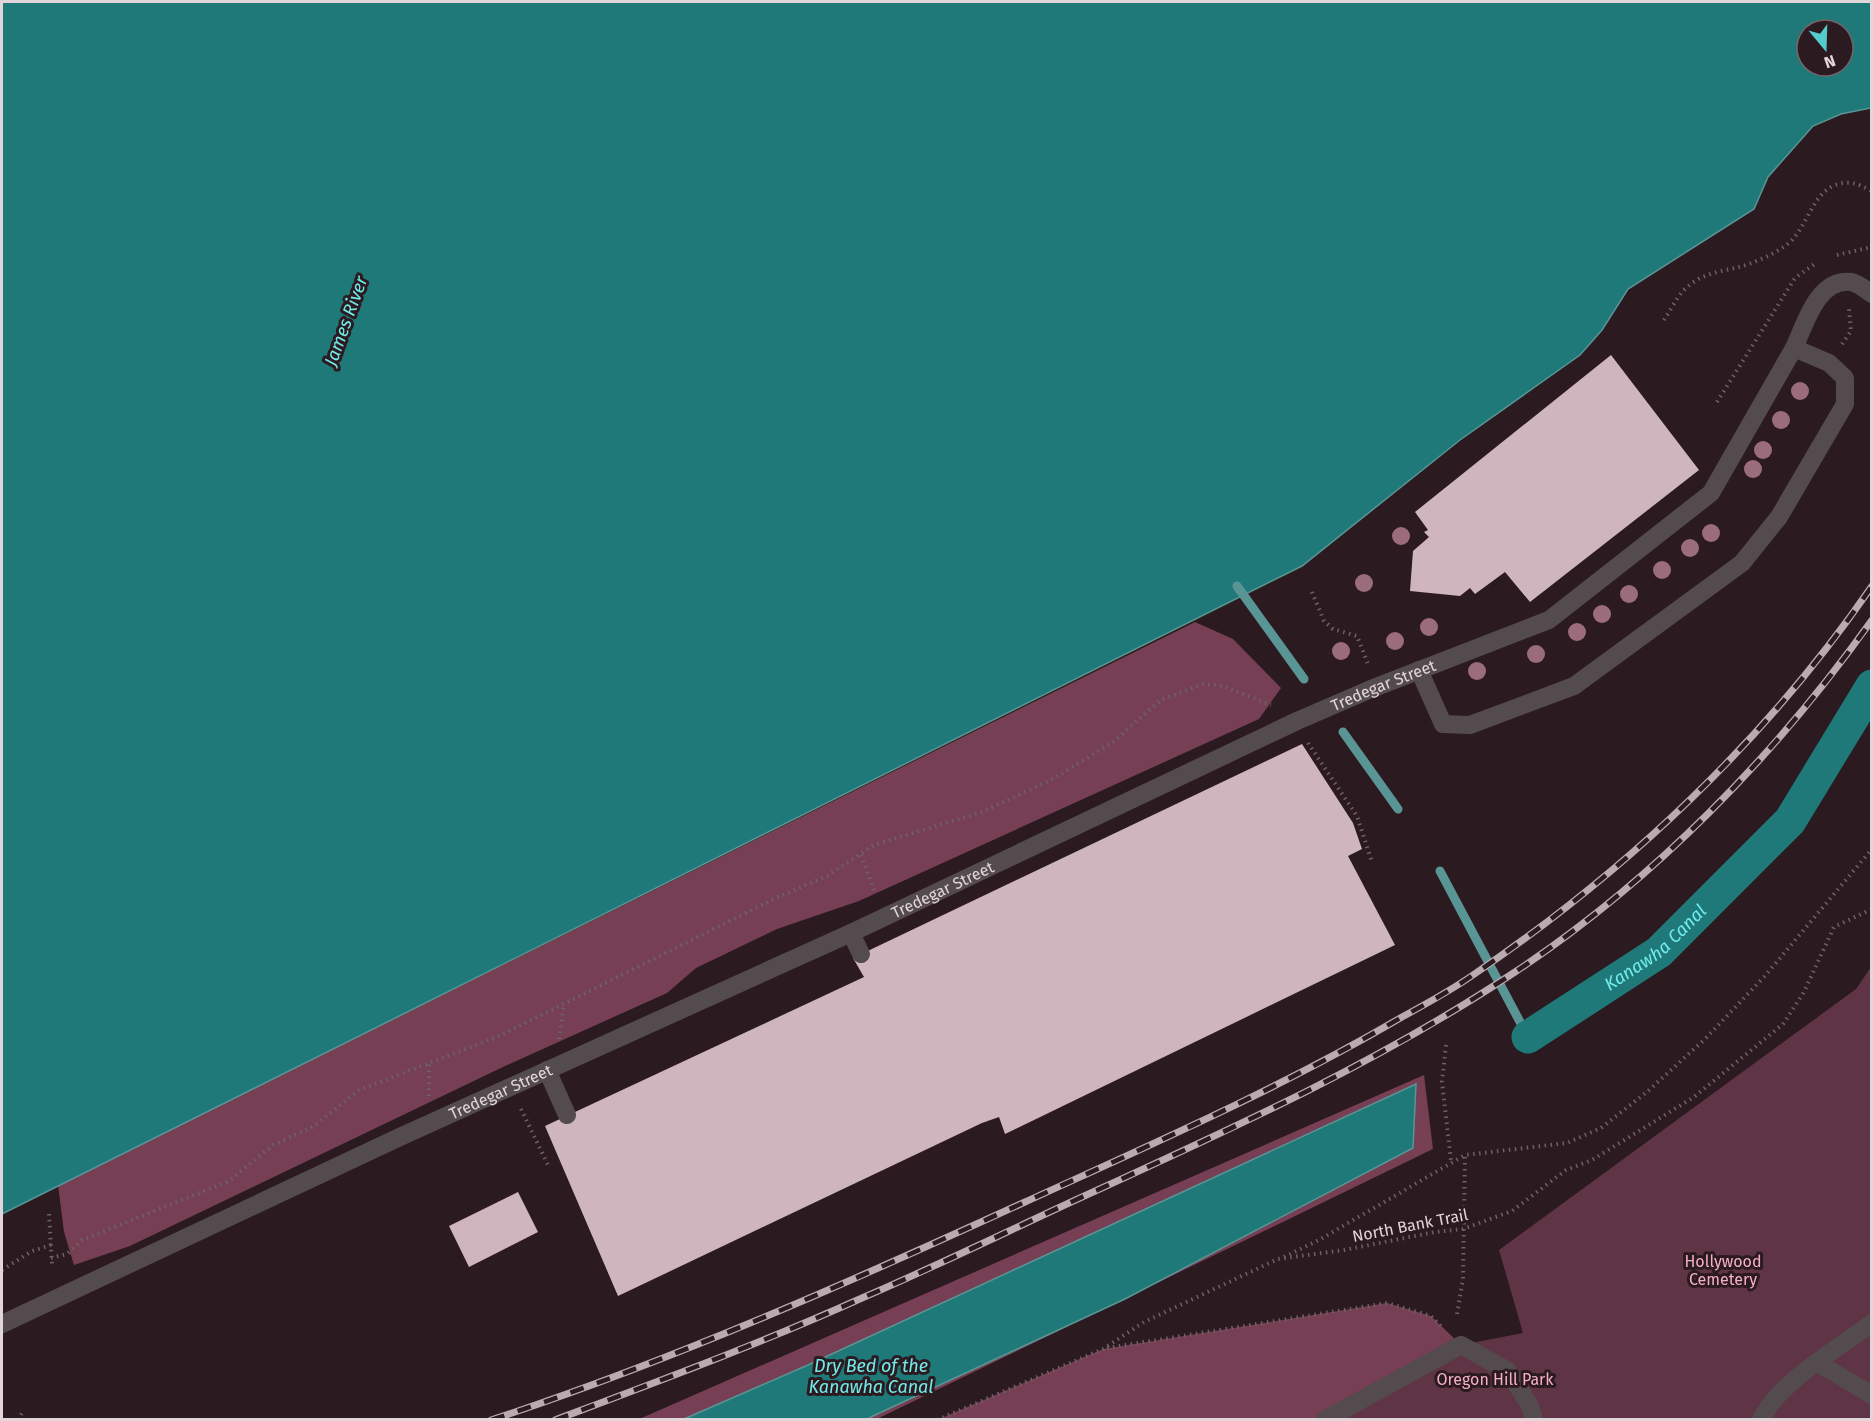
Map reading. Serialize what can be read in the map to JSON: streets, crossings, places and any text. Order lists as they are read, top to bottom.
{
  "streets": {
    "street": ["Tredegar Street"],
    "path": ["North Bank Trail"]
  },
  "water": ["James River", "Kanawha Canal", "Dry Bed of the Kanawha Canal"],
  "parks": ["Hollywood Cemetery", "Oregon Hill Park"],
  "north": "bottom"
}
